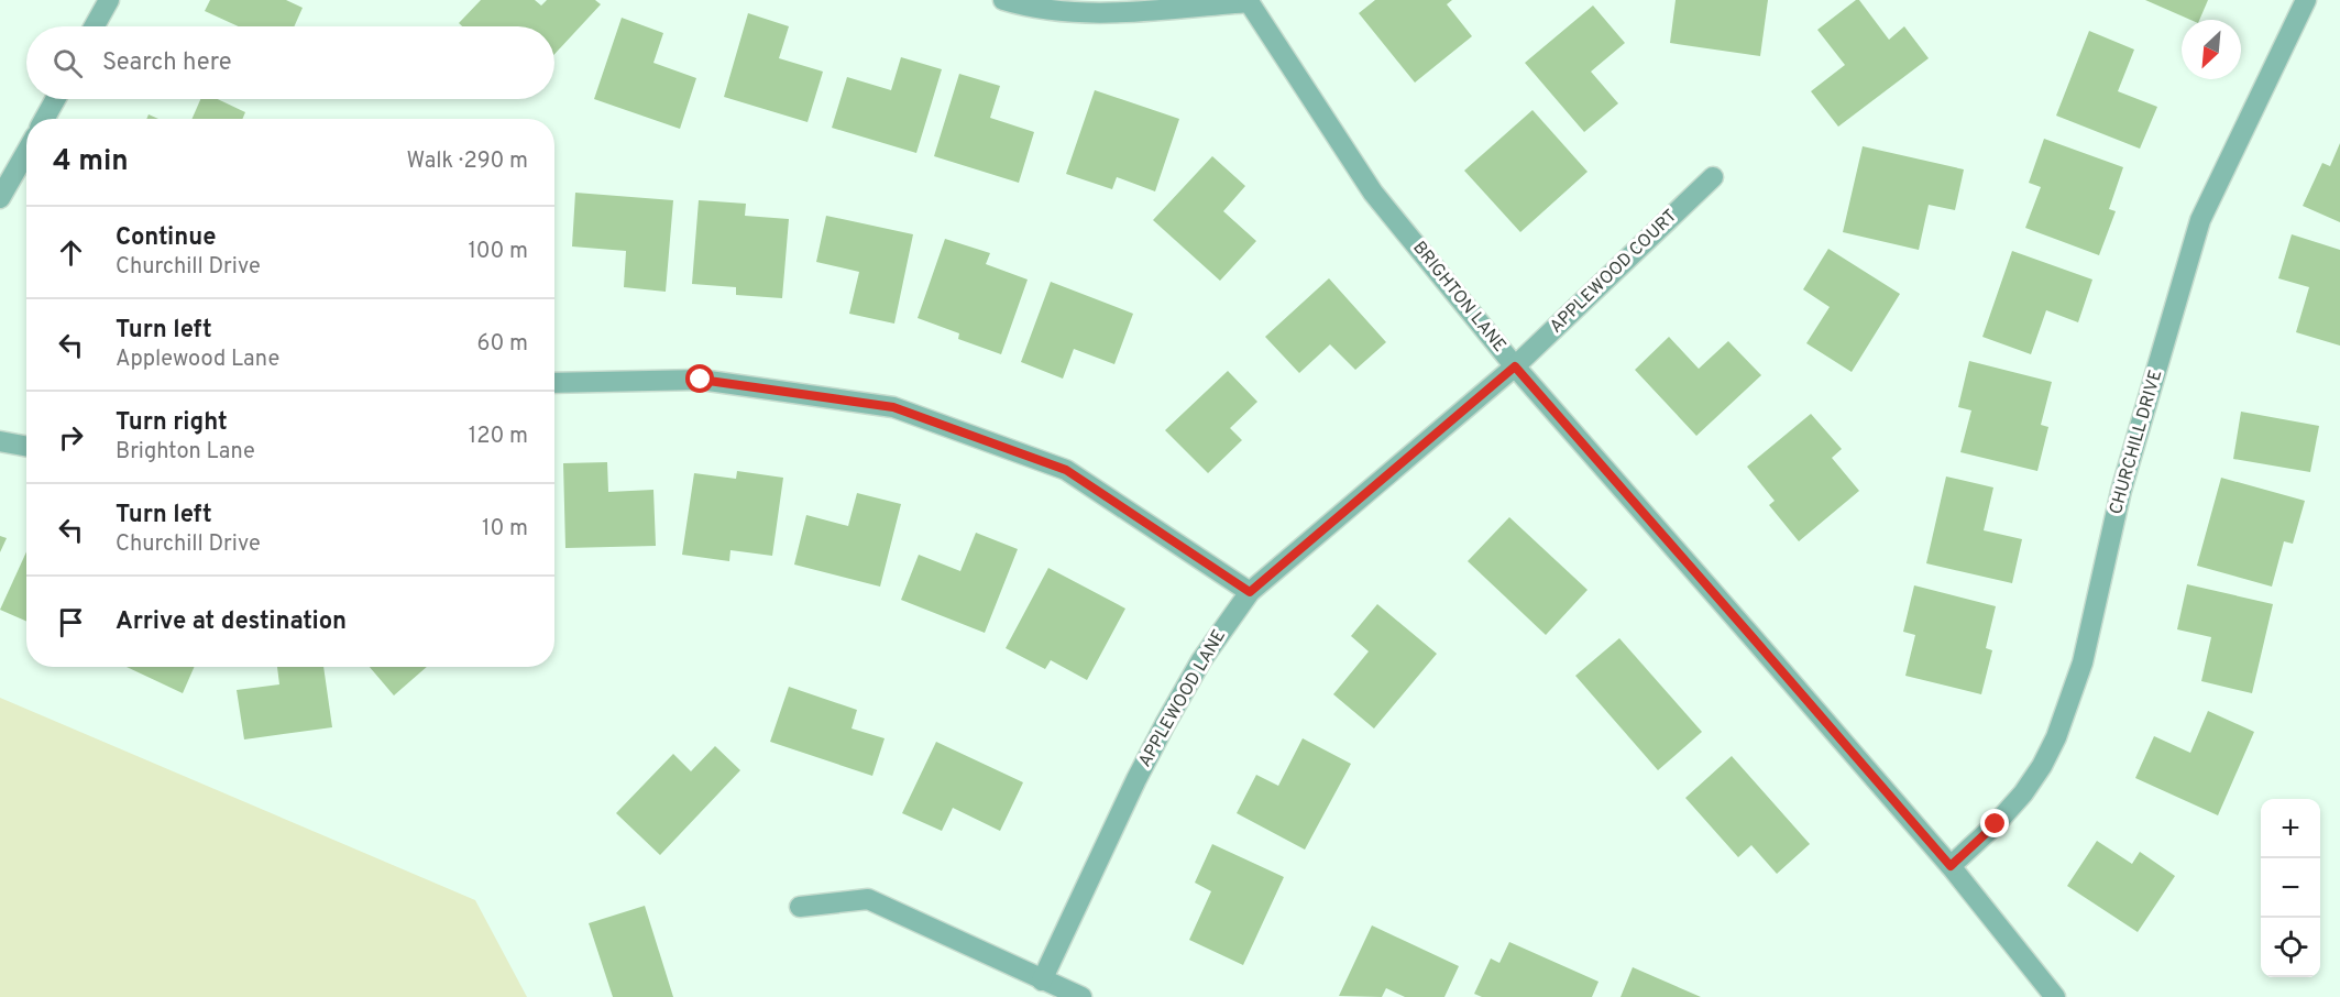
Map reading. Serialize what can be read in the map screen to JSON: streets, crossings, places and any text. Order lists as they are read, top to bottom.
{
  "streets": {
    "street": [
      "APPLEWOOD COURT",
      "BRIGHTON LANE",
      "CHURCHILL DRIVE",
      "APPLEWOOD LANE"
    ]
  },
  "crossings": [
    ["APPLEWOOD COURT", "BRIGHTON LANE"],
    ["APPLEWOOD COURT", "APPLEWOOD LANE"],
    ["BRIGHTON LANE", "CHURCHILL DRIVE"],
    ["BRIGHTON LANE", "APPLEWOOD LANE"]
  ],
  "north": "bottom left",
  "page": {
    "search": "Search here",
    "heading": ["4 min", "Walk · 290 m"],
    "list": [
      ["Continue", "Churchill Drive", "100 m"],
      ["Turn left", "Applewood Lane", "60 m"],
      ["Turn right", "Brighton Lane", "120 m"],
      ["Turn left", "Churchill Drive", "10 m"],
      "Arrive at destination"
    ],
    "map_buttons": ["+", "−"]
  }
}
